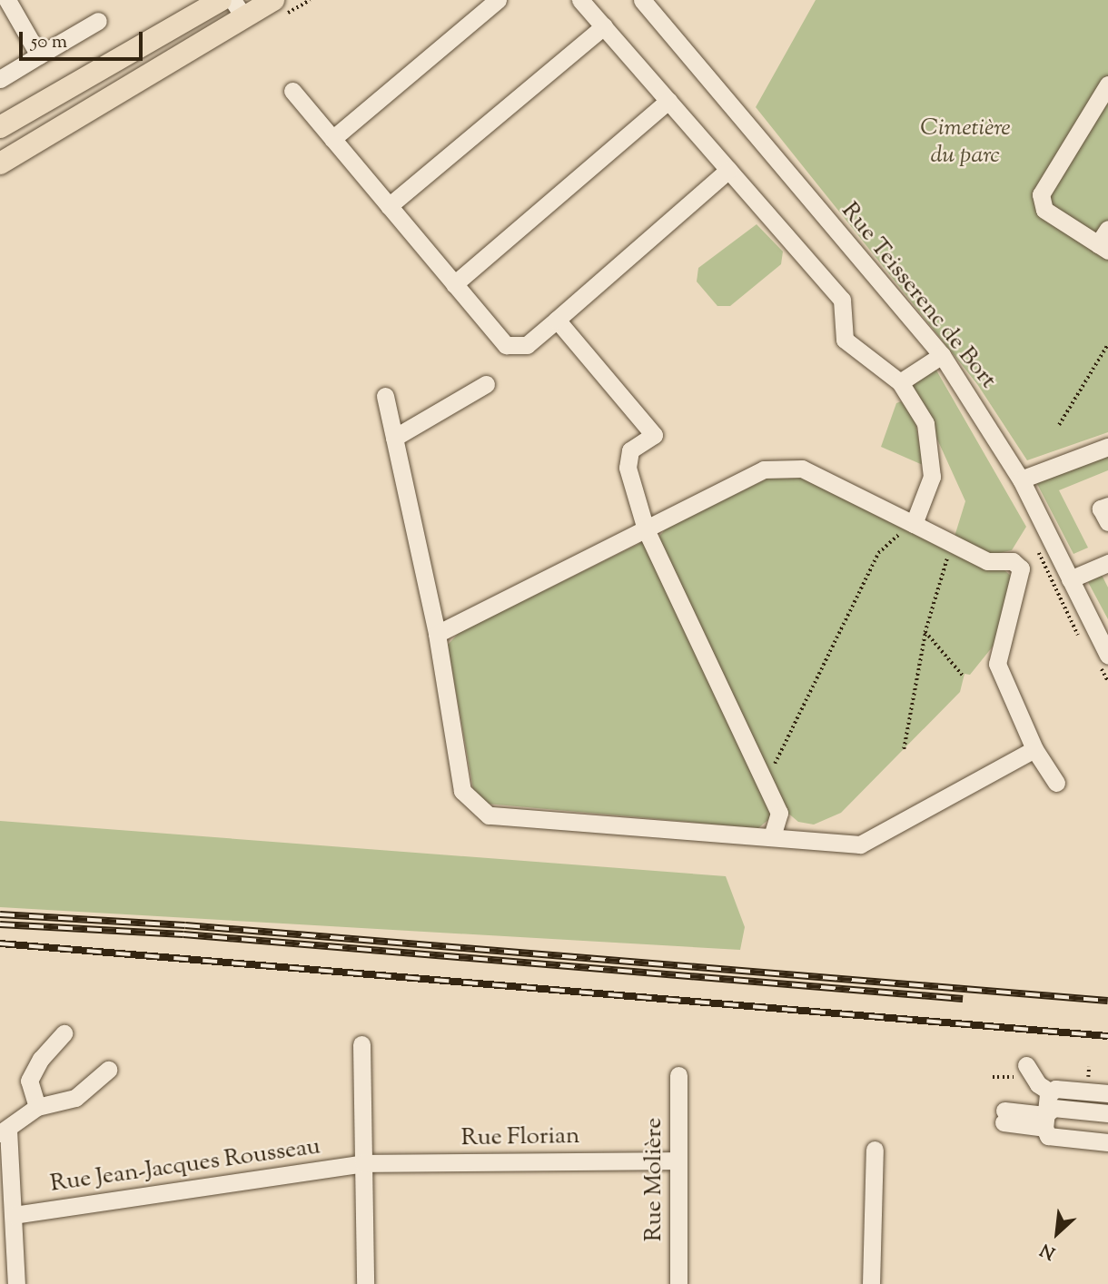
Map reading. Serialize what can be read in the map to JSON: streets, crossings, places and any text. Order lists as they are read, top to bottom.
{
  "streets": {
    "street": [
      "Rue Teisserenc de Bort",
      "Rue Florian",
      "Rue Jean-Jacques Rousseau",
      "Rue Molière"
    ]
  },
  "crossings": [
    ["Rue Florian", "Rue Jean-Jacques Rousseau"],
    ["Rue Florian", "Rue Molière"]
  ],
  "parks": ["Cimetière du parc"],
  "scale_bar": "50 m",
  "north": "bottom left"
}
